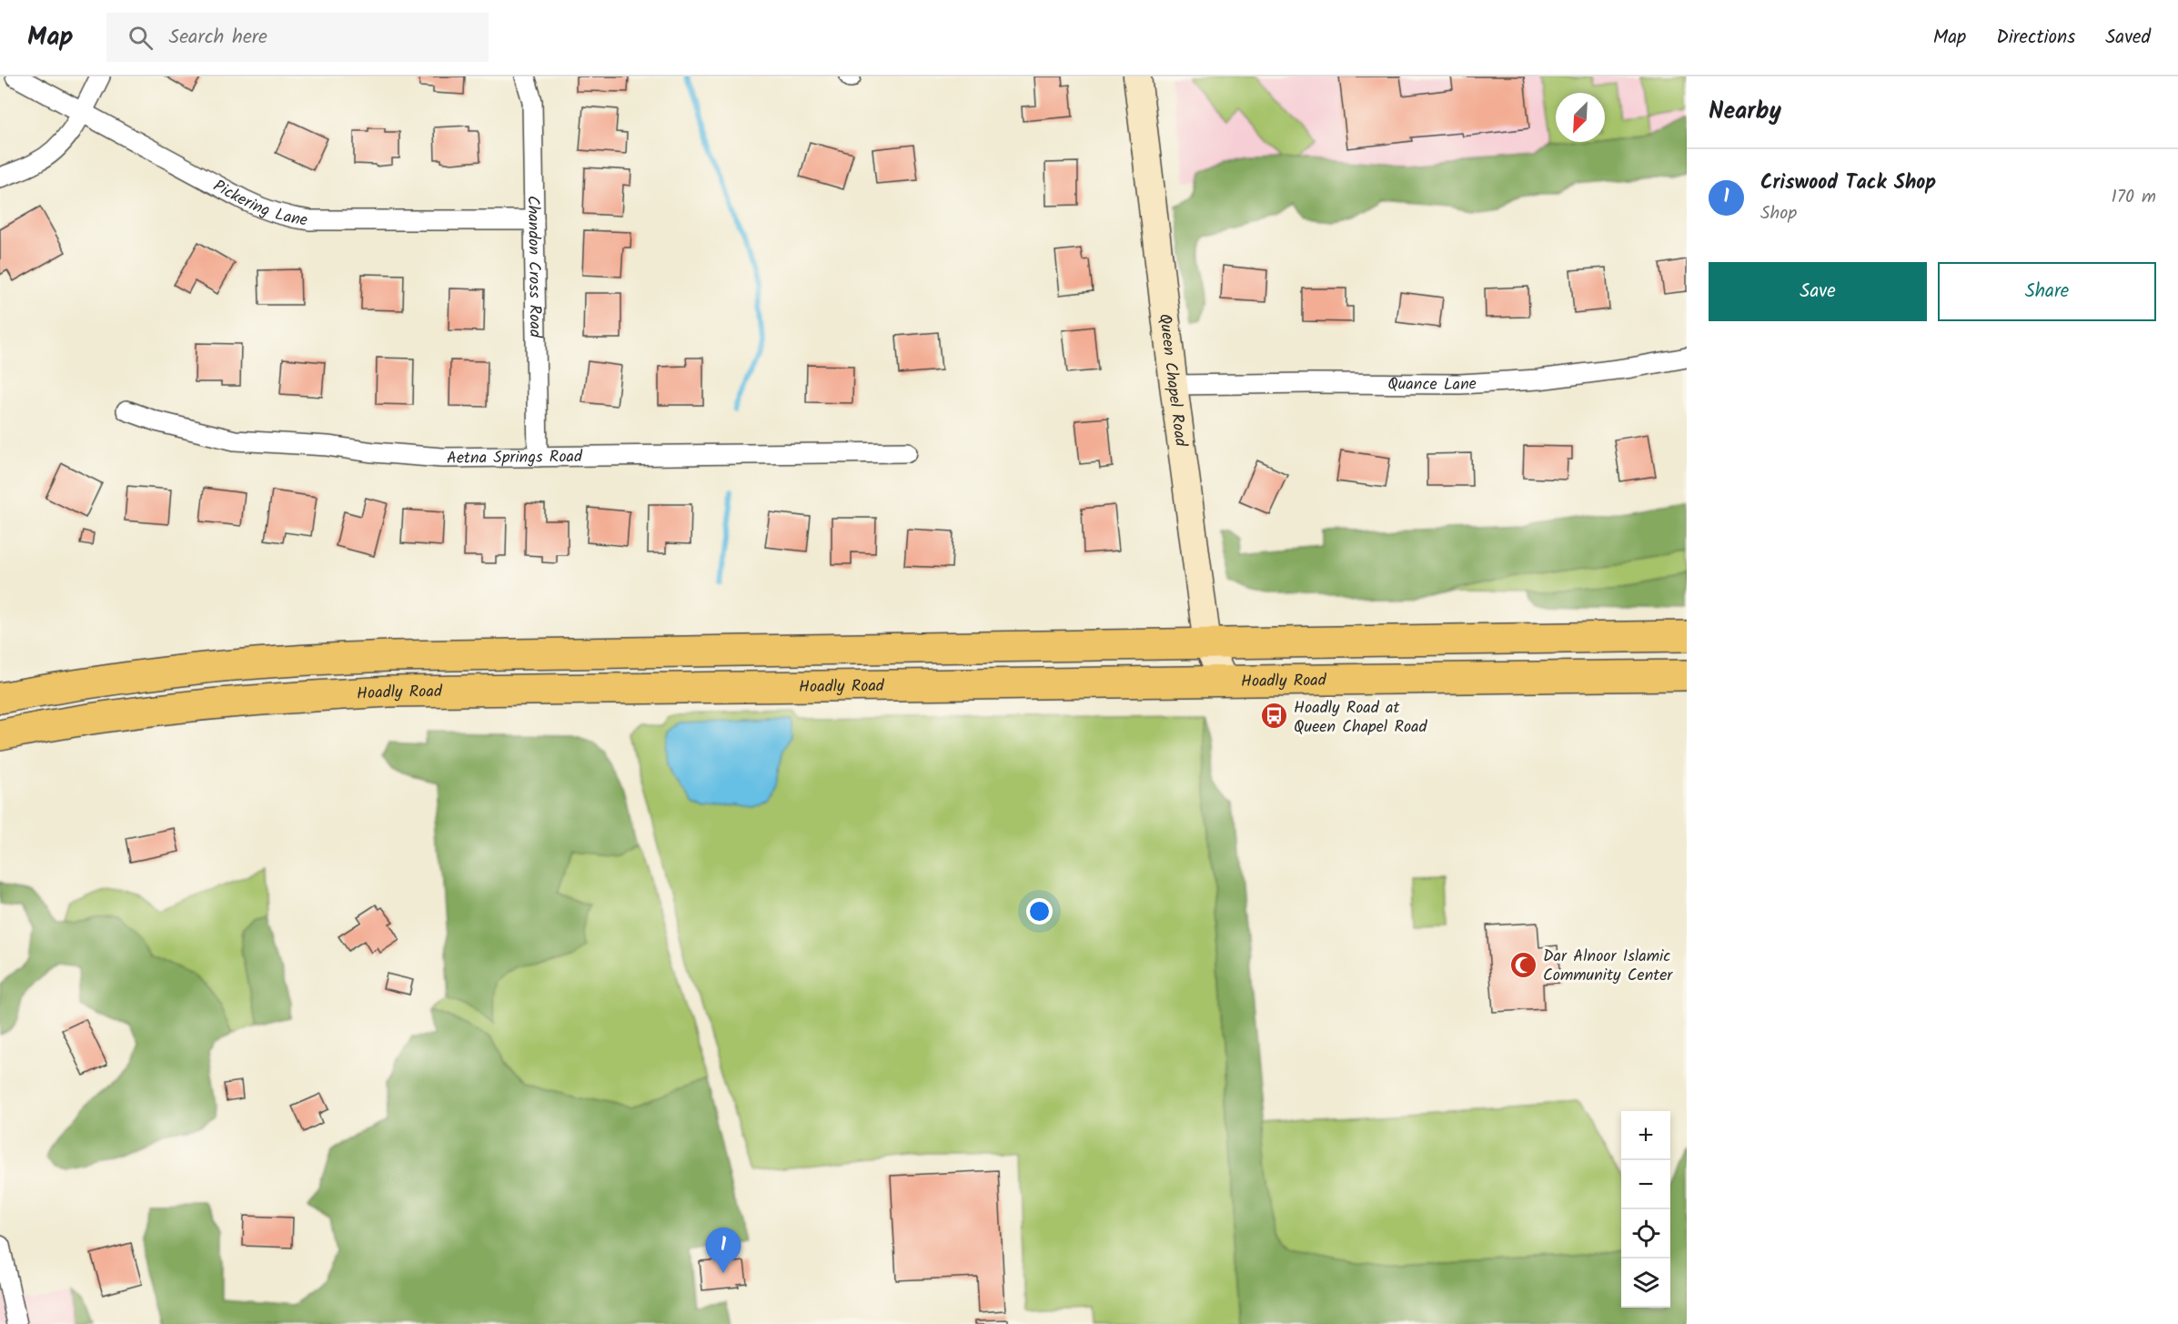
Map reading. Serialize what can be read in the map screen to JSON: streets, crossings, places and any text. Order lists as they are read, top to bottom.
{
  "streets": {
    "main road": ["Hoadly Road"],
    "street": [
      "Pickering Lane",
      "Chandon Cross Road",
      "Queen Chapel Road",
      "Quance Lane",
      "Aetna Springs Road"
    ]
  },
  "crossings": [
    ["Pickering Lane", "Chandon Cross Road"],
    ["Chandon Cross Road", "Aetna Springs Road"],
    ["Queen Chapel Road", "Quance Lane"],
    ["Queen Chapel Road", "Hoadly Road"]
  ],
  "places": {
    "bus stop": ["Hoadly Road at Queen Chapel Road"],
    "mosque": ["Dar Alnoor Islamic Community Center"]
  },
  "north": "bottom left",
  "page": {
    "header": "Map",
    "search": "Search here",
    "nav": ["Map", "Directions", "Saved"],
    "heading": "Nearby",
    "list": [
      {
        "mark": "1",
        "name": "Criswood Tack Shop",
        "note": "Shop",
        "value": "170 m"
      }
    ],
    "buttons": ["Save", "Share"],
    "map_buttons": ["+", "−"],
    "pins": "1"
  }
}
